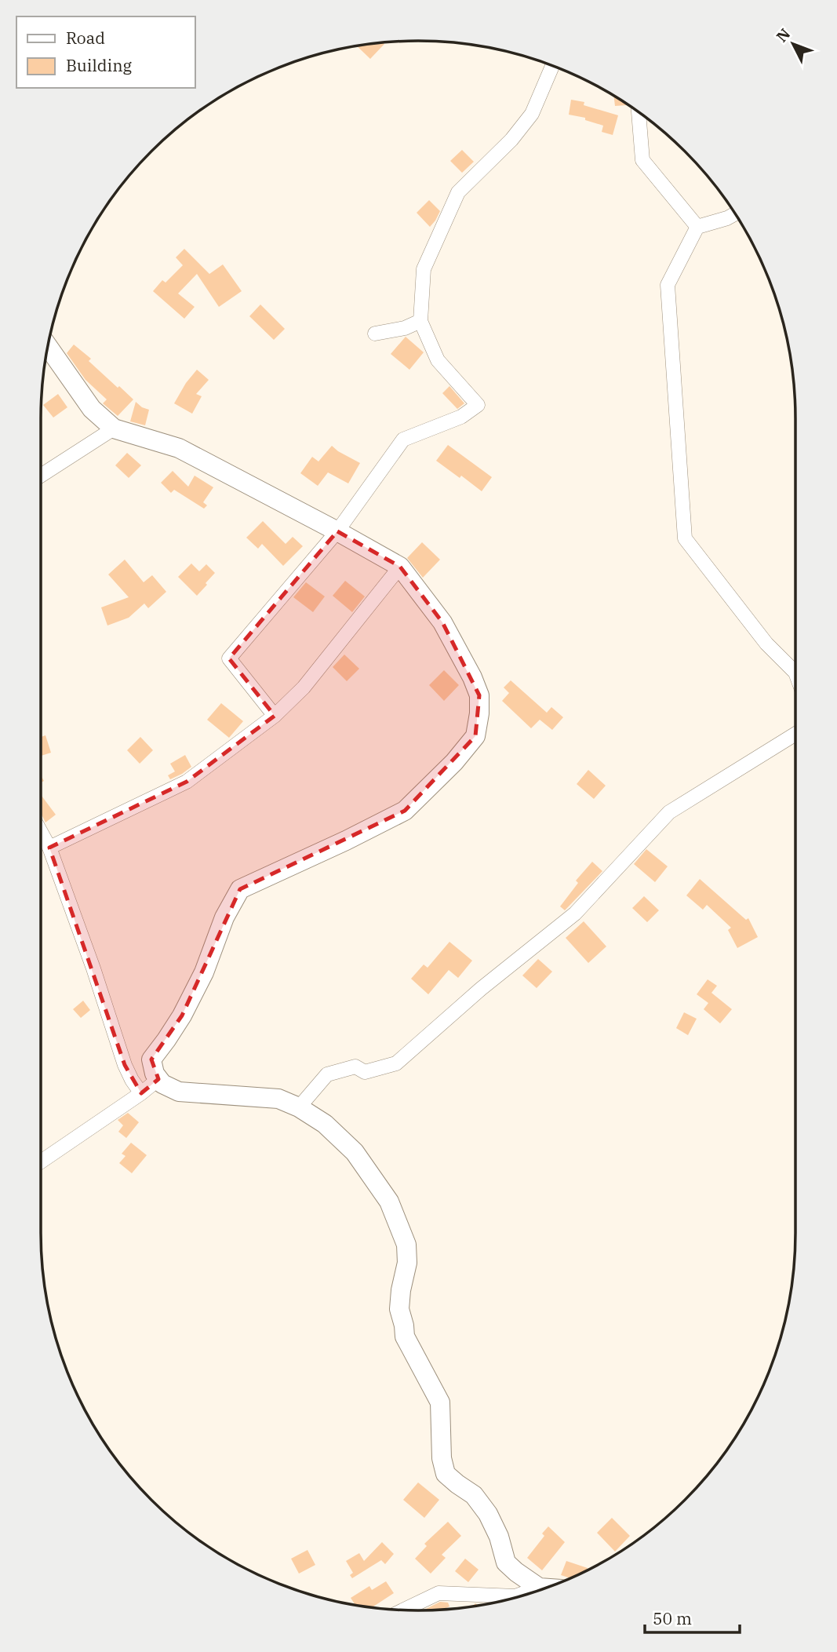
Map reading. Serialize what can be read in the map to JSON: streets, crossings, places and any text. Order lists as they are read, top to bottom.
{
  "legend": ["Road", "Building"],
  "scale_bar": "50 m",
  "north": "top left"
}
